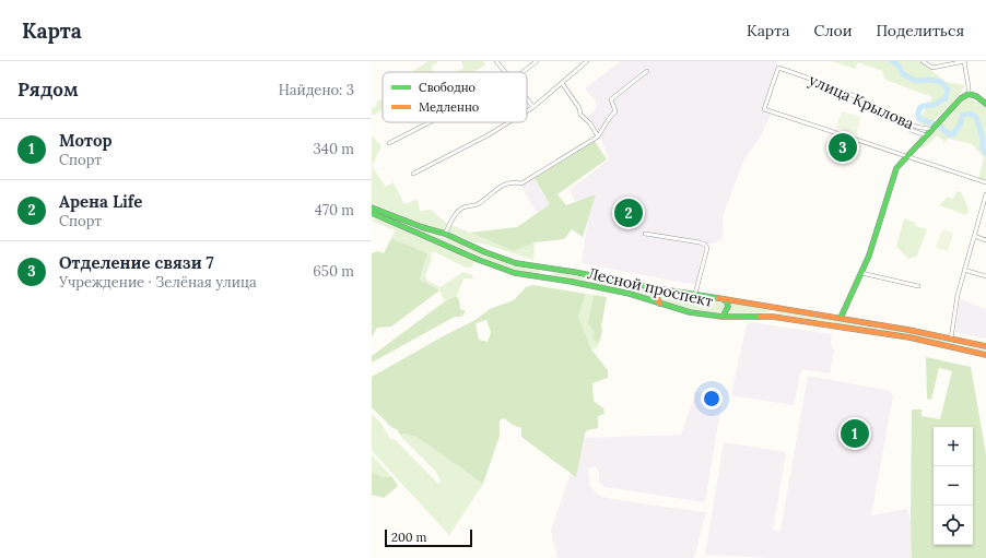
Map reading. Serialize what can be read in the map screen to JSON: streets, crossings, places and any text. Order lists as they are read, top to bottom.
{
  "streets": {
    "main road": ["Лесной проспект"],
    "street": ["улица Крылова"]
  },
  "legend": ["Свободно", "Медленно"],
  "scale_bar": "200 m",
  "page": {
    "header": "Карта",
    "nav": ["Карта", "Слои", "Поделиться"],
    "heading": ["Рядом", "Найдено: 3"],
    "list": [
      {
        "mark": "1",
        "name": "Мотор",
        "note": "Спорт",
        "value": "340 m"
      },
      {
        "mark": "2",
        "name": "Арена Life",
        "note": "Спорт",
        "value": "470 m"
      },
      {
        "mark": "3",
        "name": "Отделение связи 7",
        "note": "Учреждение · Зелёная улица",
        "value": "650 m"
      }
    ],
    "pins": ["3", "2", "1"],
    "map_buttons": ["+", "−"],
    "scale": "200 m"
  }
}
